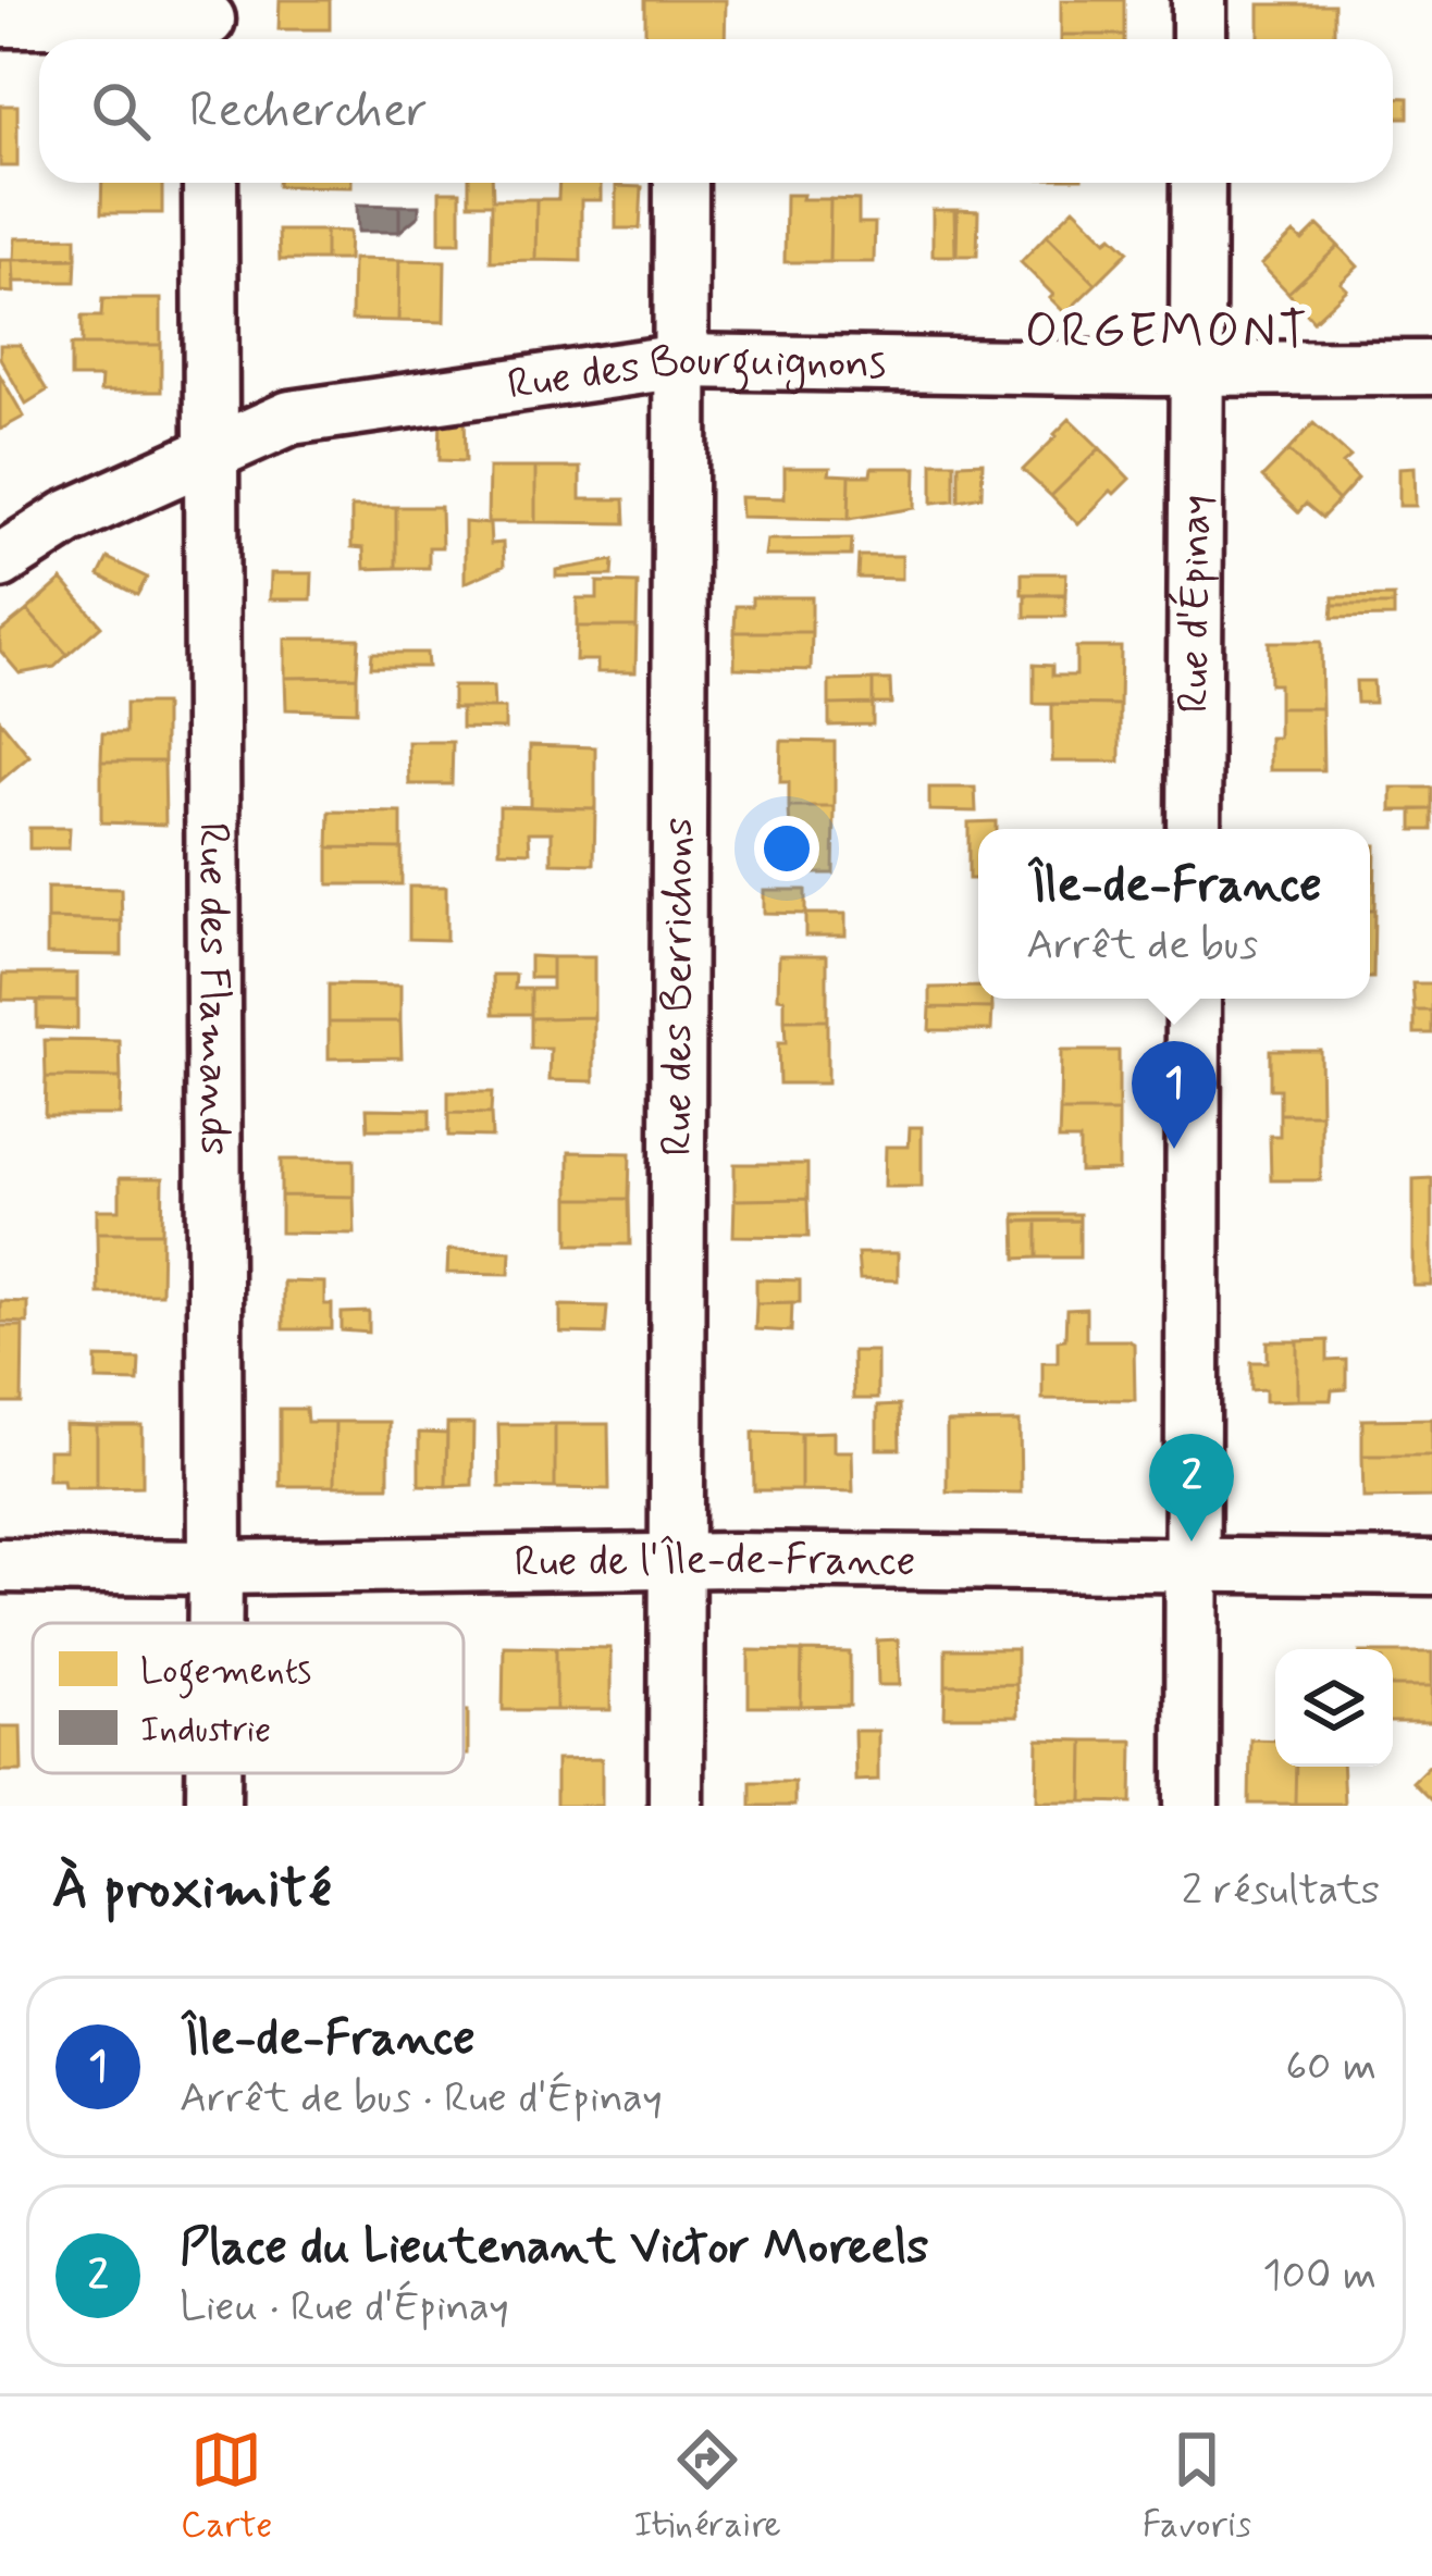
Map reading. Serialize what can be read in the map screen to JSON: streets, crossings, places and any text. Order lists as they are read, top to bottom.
{
  "streets": {
    "street": [
      "Rue des Bourguignons",
      "Rue d'Épinay",
      "Rue des Flamands",
      "Rue des Berrichons",
      "Rue de l'Île-de-France"
    ]
  },
  "crossings": [
    ["Rue des Bourguignons", "Rue d'Épinay"],
    ["Rue des Bourguignons", "Rue des Flamands"],
    ["Rue des Bourguignons", "Rue des Berrichons"],
    ["Rue des Flamands", "Rue de l'Île-de-France"],
    ["Rue des Berrichons", "Rue de l'Île-de-France"]
  ],
  "districts": ["ORGEMONT"],
  "legend": ["Logements", "Industrie"],
  "page": {
    "search": "Rechercher",
    "popup": ["Île-de-France", "Arrêt de bus"],
    "pins": ["1", "2"],
    "heading": ["À proximité", "2 résultats"],
    "list": [
      {
        "mark": "1",
        "name": "Île-de-France",
        "note": "Arrêt de bus · Rue d'Épinay",
        "value": "60 m"
      },
      {
        "mark": "2",
        "name": "Place du Lieutenant Victor Moreels",
        "note": "Lieu · Rue d'Épinay",
        "value": "100 m"
      }
    ],
    "nav": ["Carte", "Itinéraire", "Favoris"]
  }
}
